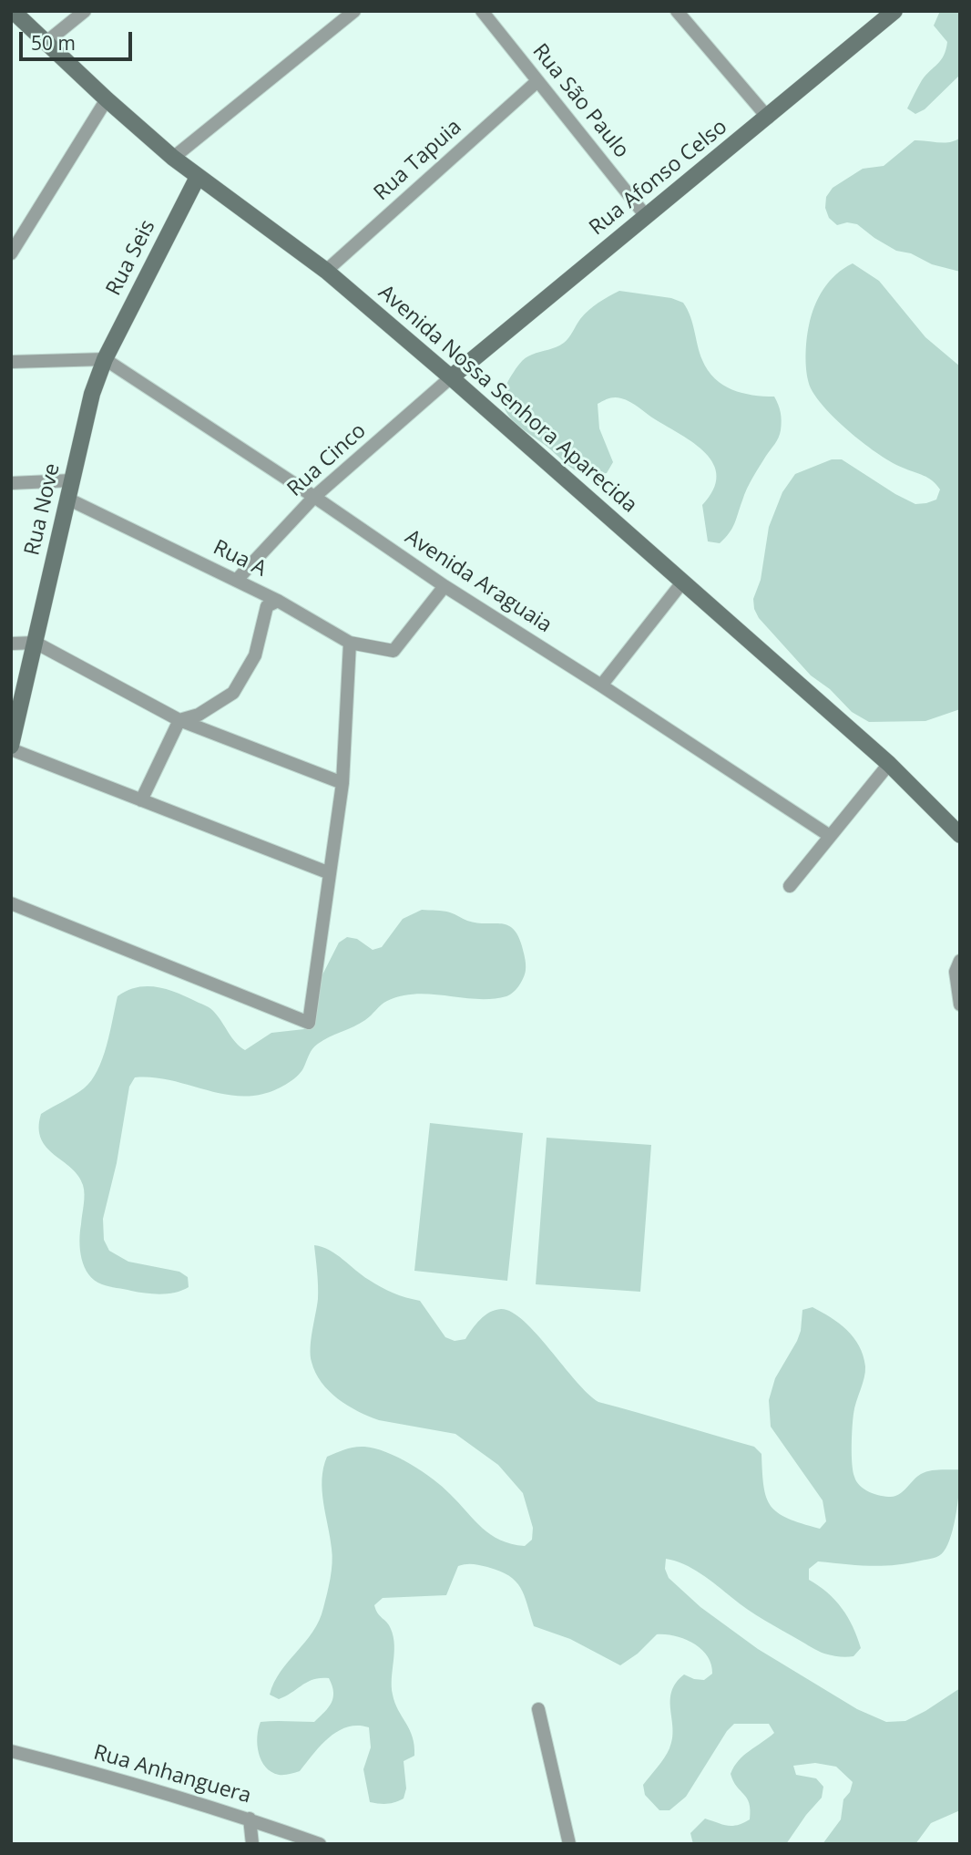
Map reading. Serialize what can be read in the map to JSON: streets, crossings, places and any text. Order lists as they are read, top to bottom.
{
  "streets": {
    "street": [
      "Rua São Paulo",
      "Rua Tapuia",
      "Rua Afonso Celso",
      "Rua Seis",
      "Avenida Nossa Senhora Aparecida",
      "Rua Cinco",
      "Rua Nove",
      "Rua A",
      "Avenida Araguaia",
      "Rua Anhanguera"
    ]
  },
  "crossings": [
    ["Rua São Paulo", "Rua Tapuia"],
    ["Rua São Paulo", "Rua Afonso Celso"],
    ["Rua Tapuia", "Avenida Nossa Senhora Aparecida"],
    ["Rua Afonso Celso", "Avenida Nossa Senhora Aparecida"],
    ["Rua Afonso Celso", "Rua Cinco"],
    ["Rua Seis", "Avenida Nossa Senhora Aparecida"],
    ["Rua Seis", "Rua Nove"],
    ["Rua Seis", "Avenida Araguaia"],
    ["Avenida Nossa Senhora Aparecida", "Rua Cinco"],
    ["Rua Cinco", "Rua A"],
    ["Rua Cinco", "Avenida Araguaia"],
    ["Rua Nove", "Rua A"],
    ["Rua Nove", "Avenida Araguaia"],
    ["Rua A", "Avenida Araguaia"]
  ],
  "scale_bar": "50 m"
}
